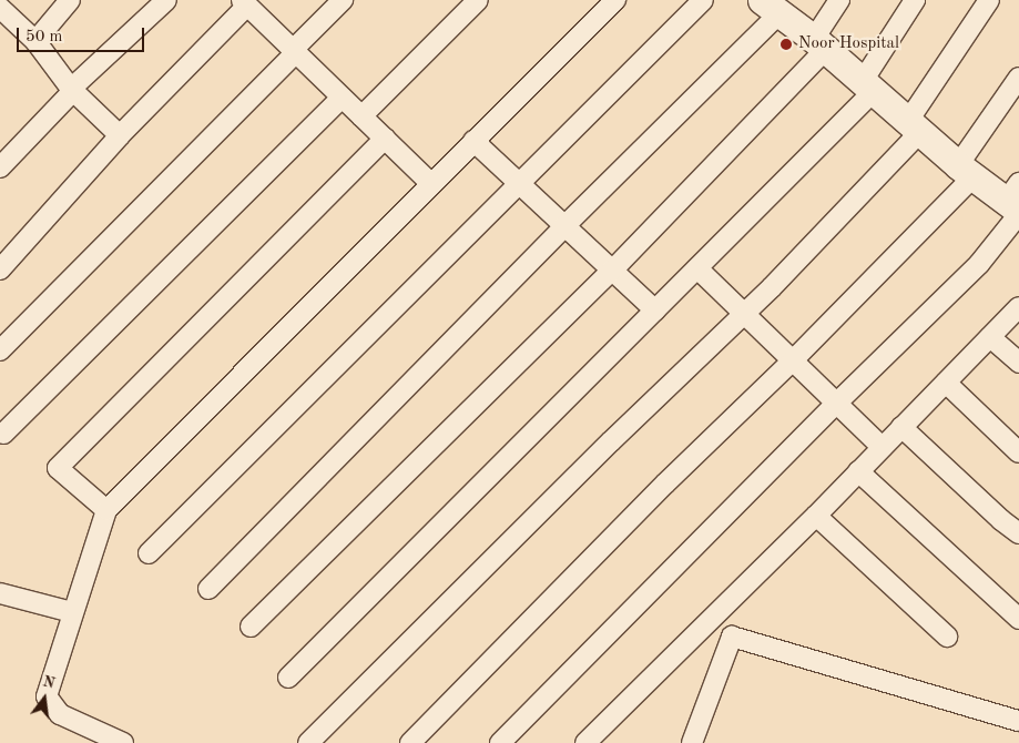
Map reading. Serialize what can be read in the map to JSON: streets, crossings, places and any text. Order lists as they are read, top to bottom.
{
  "places": ["Noor Hospital"],
  "scale_bar": "50 m",
  "north": "top"
}
